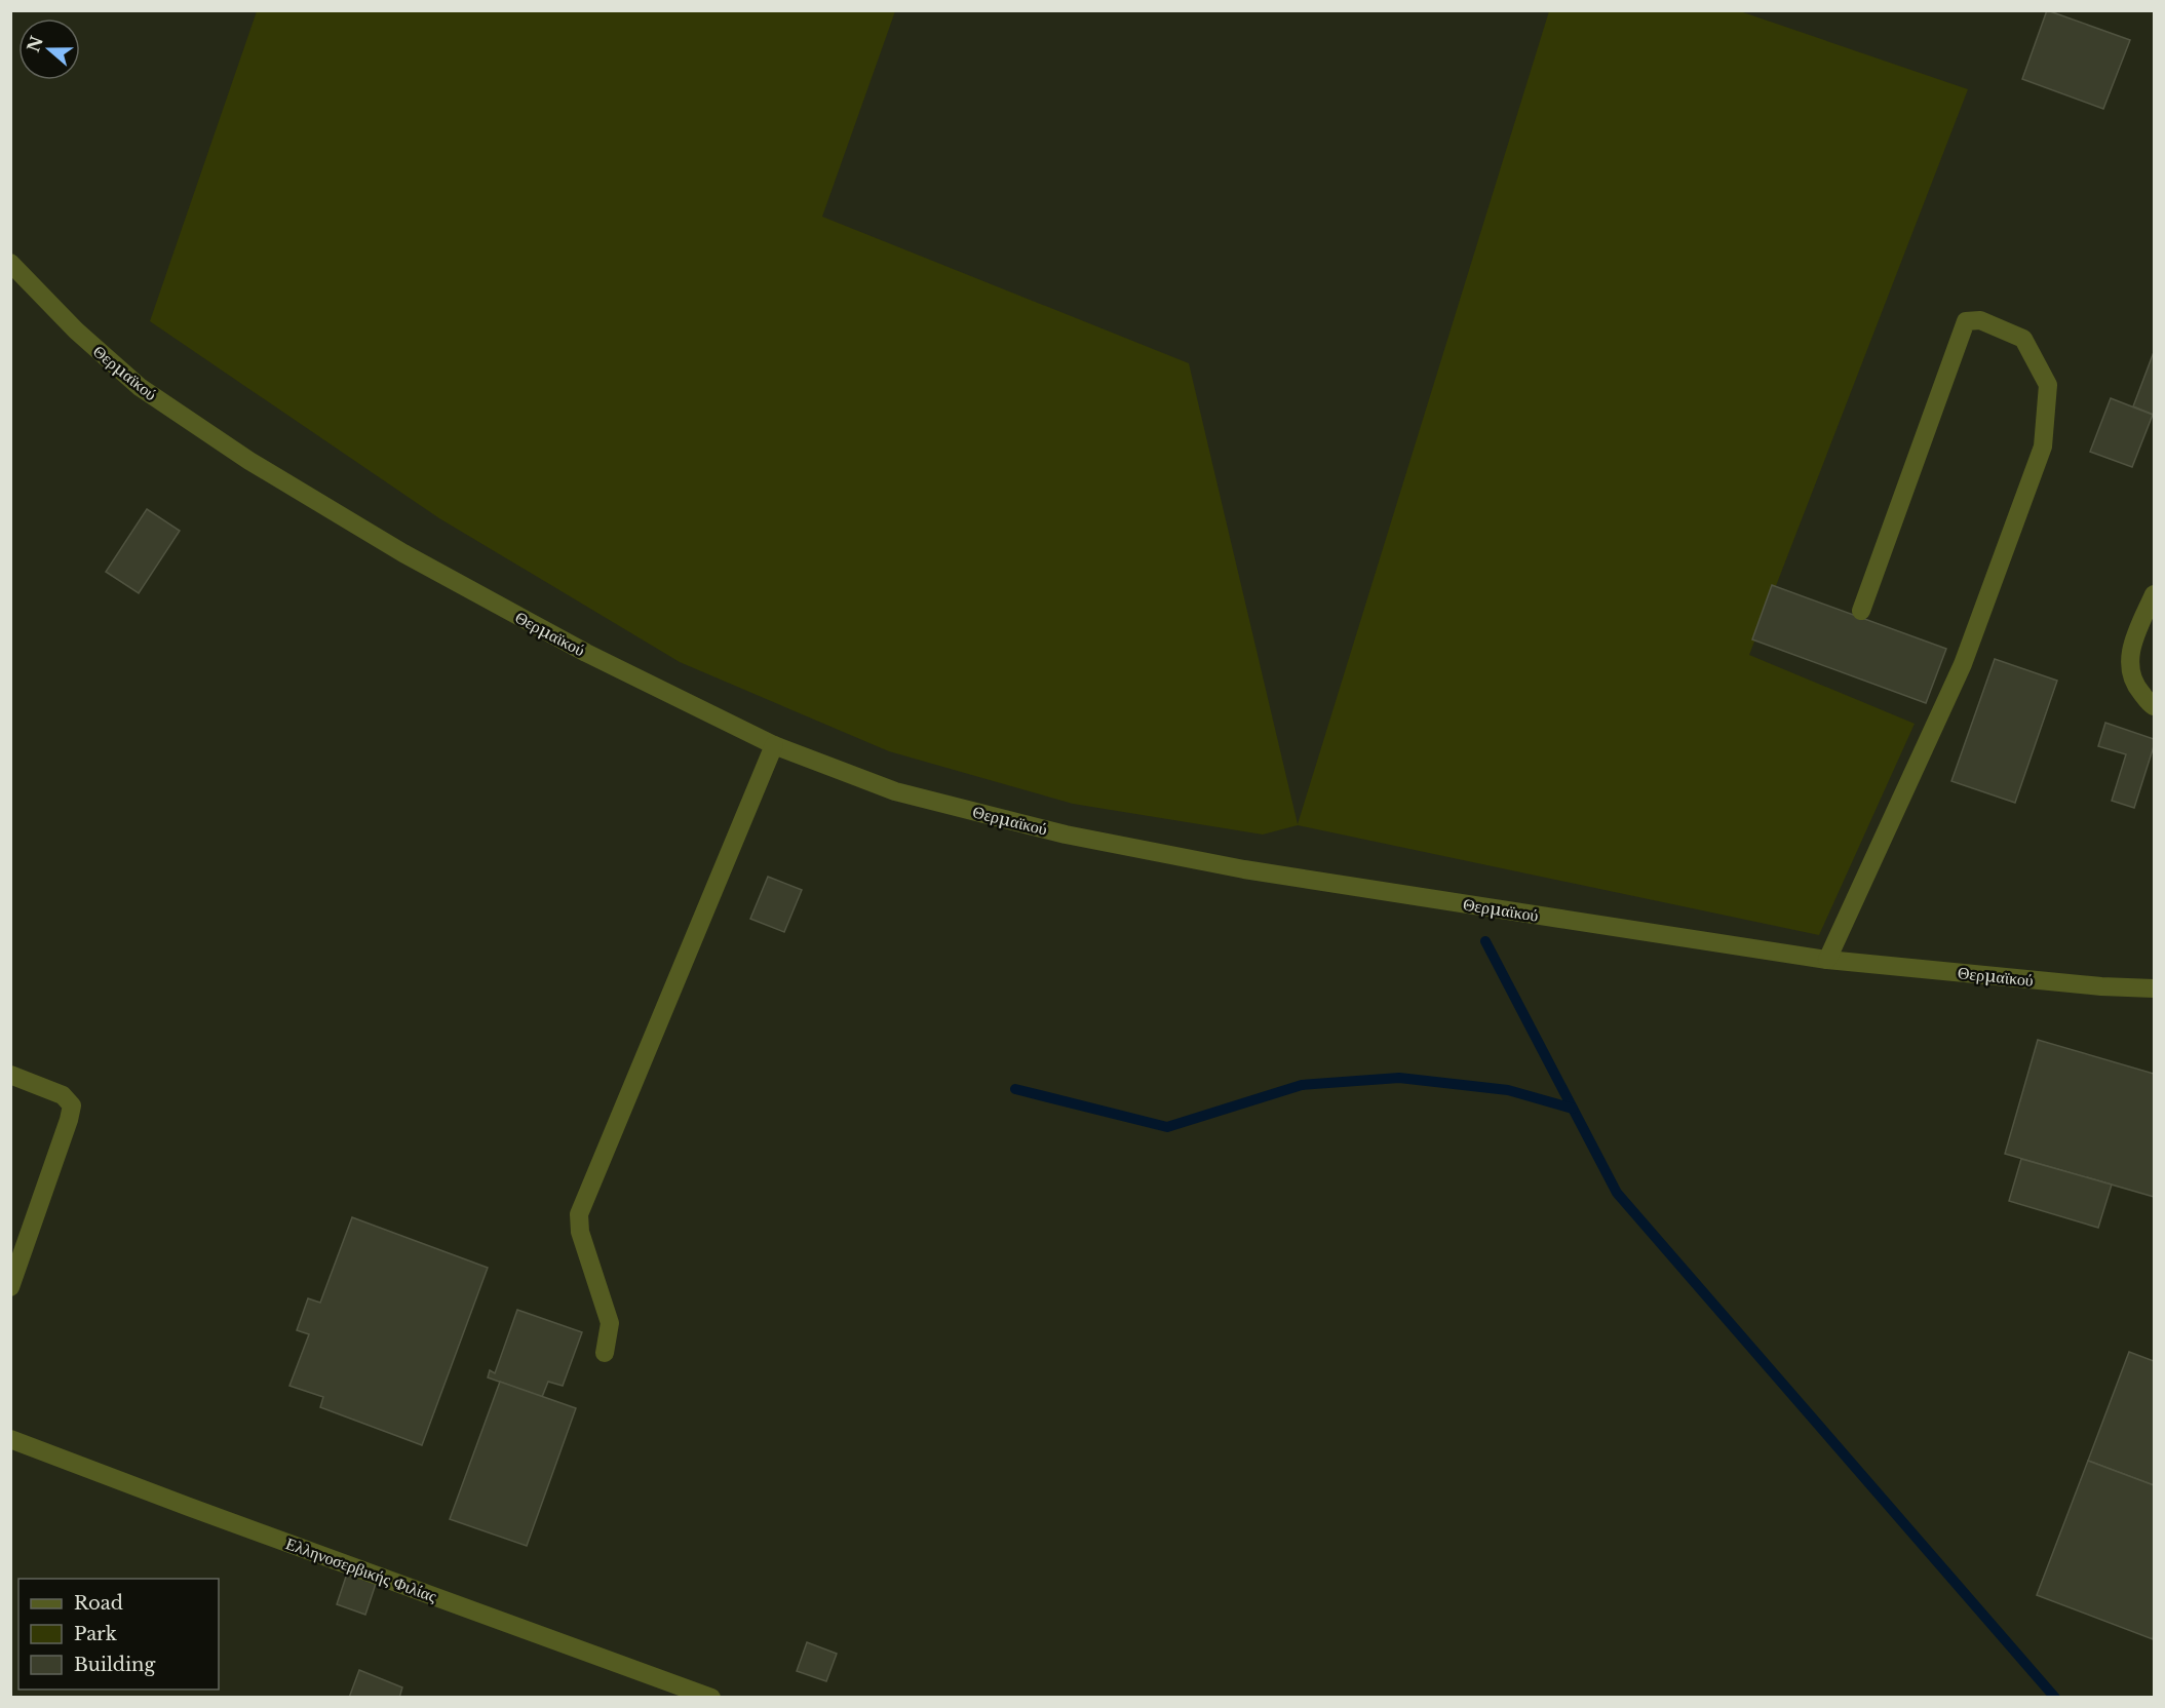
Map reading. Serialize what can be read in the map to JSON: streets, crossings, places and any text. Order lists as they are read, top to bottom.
{
  "streets": {
    "street": ["Θερμαϊκού", "Ελληνοσερβικής Φιλίας"]
  },
  "legend": ["Road", "Park", "Building"],
  "north": "left"
}
